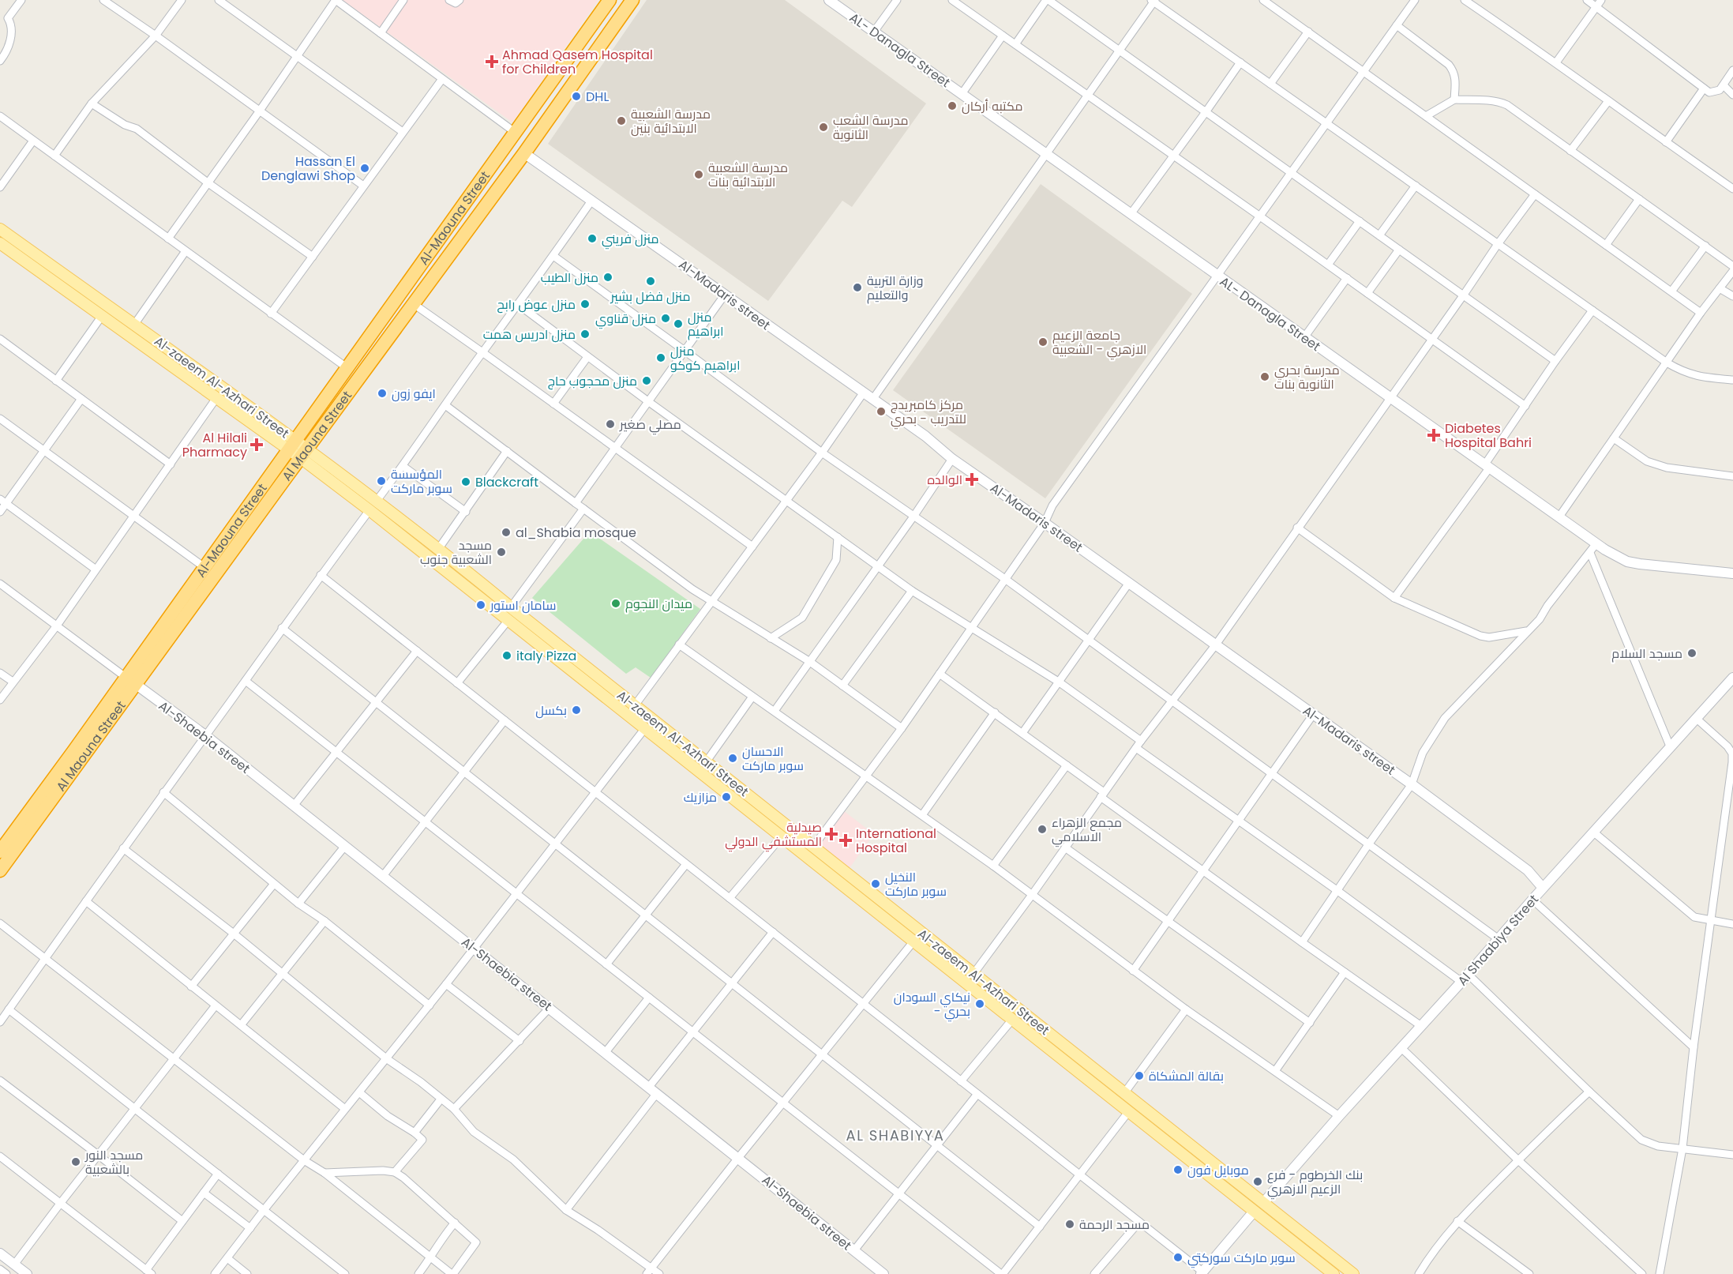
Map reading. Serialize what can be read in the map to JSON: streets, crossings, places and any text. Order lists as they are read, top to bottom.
{
  "streets": {
    "highway": ["Al-Maouna Street", "Al Maouna Street"],
    "main road": ["Al-zaeem Al-Azhari Street"],
    "street": [
      "AL- Danagla Street",
      "Al-Madaris street",
      "Al-Shaebia street",
      "Al Shaabiya Street"
    ]
  },
  "crossings": [
    ["Al-Maouna Street", "Al-zaeem Al-Azhari Street"],
    ["Al-Maouna Street", "Al Maouna Street"],
    ["Al-Maouna Street", "Al-Shaebia street"],
    ["Al-Madaris street", "Al Maouna Street"],
    ["Al-Madaris street", "Al Shaabiya Street"],
    ["Al-zaeem Al-Azhari Street", "Al Maouna Street"],
    ["Al-zaeem Al-Azhari Street", "Al Shaabiya Street"],
    ["Al Maouna Street", "Al-Shaebia street"]
  ],
  "districts": ["AL SHABIYYA"],
  "places": {
    "health": [
      "Ahmad Qasem Hospital for Children",
      "Diabetes Hospital Bahri",
      "Al Hilali Pharmacy",
      "الوالده",
      "صيدلية المستشفي الدولي",
      "International Hospital"
    ],
    "other": [
      "DHL",
      "مكتبه أركان",
      "مدرسة الشعبية الابتدائية بنين",
      "مدرسة الشعب الثانوية",
      "Hassan El Denglawi Shop",
      "مدرسة الشعبية الابتدائية بنات",
      "منزل فريني",
      "منزل الطيب",
      "منزل فضل بشير",
      "وزارة التربية والتعليم",
      "منزل عوض رابح",
      "منزل قناوي",
      "منزل ابراهيم",
      "منزل ادريس همت",
      "جامعة الزعيم الازهري - الشعبية",
      "منزل ابراهيم كوكو",
      "مدرسة بحري الثانوية بنات",
      "منزل محجوب حاج",
      "ايفو زون",
      "مركز كامبريدج للتدريب - بحري",
      "مصلي صغير",
      "المؤسسة سوبر ماركت",
      "Blackcraft",
      "al_Shabia mosque",
      "مسجد الشعبية جنوب",
      "ميدان النجوم",
      "سامان استور",
      "مسجد السلام",
      "italy Pizza",
      "بكسل",
      "الاحسان سوبر ماركت",
      "مزازيك",
      "مجمع الزهراء الاسلامي",
      "النخيل سوبر ماركت",
      "نيكاي السودان - بحري",
      "بقالة المشكاة",
      "مسجد النور بالشعبية",
      "موبايل فون",
      "بنك الخرطوم - فرع الزعيم الازهري",
      "مسجد الرحمة",
      "سوبر ماركت سوركتي"
    ]
  }
}
